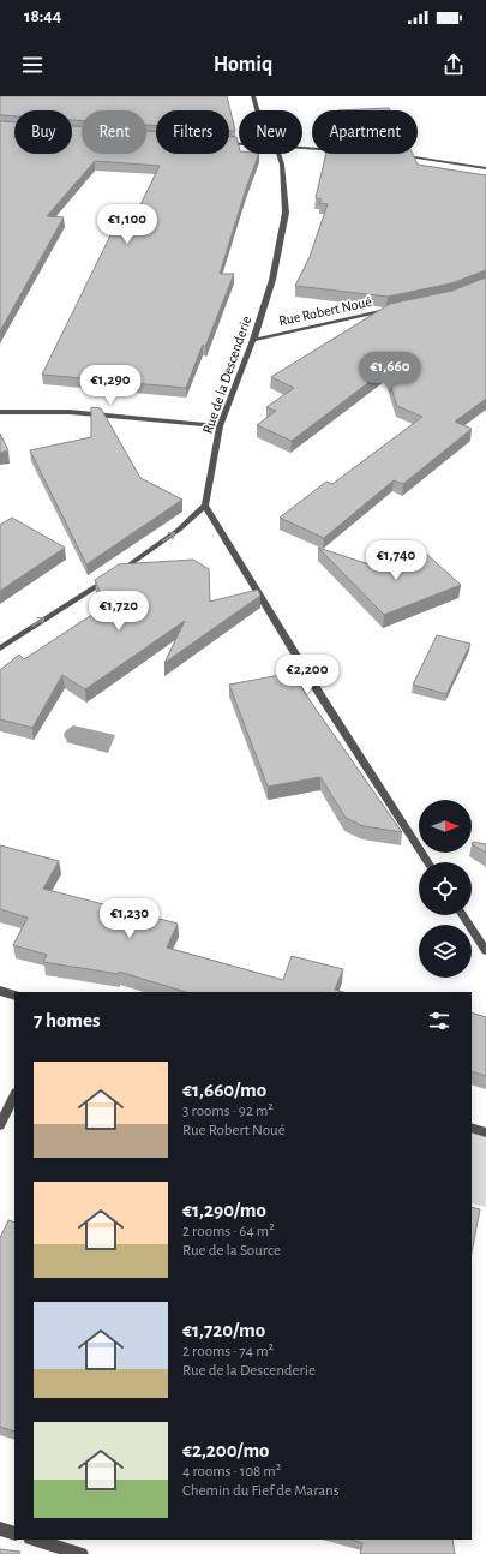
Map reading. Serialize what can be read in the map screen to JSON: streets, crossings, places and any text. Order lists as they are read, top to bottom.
{
  "streets": {
    "street": ["Rue Robert Noué", "Rue de la Descenderie"]
  },
  "crossings": [
    ["Rue Robert Noué", "Rue de la Descenderie"]
  ],
  "north": "right",
  "page": {
    "status": "18:44",
    "header": "Homiq",
    "chip": [
      "Buy",
      "Rent",
      "Filters",
      "New",
      "Apartment"
    ],
    "price": [
      "€1,100",
      "€1,660",
      "€1,290",
      "€1,740",
      "€1,720",
      "€2,200",
      "€1,230"
    ],
    "heading": "7 homes",
    "list": [
      {
        "name": "€1,660/mo",
        "note": "3 rooms · 92 m² · Rue Robert Noué"
      },
      {
        "name": "€1,290/mo",
        "note": "2 rooms · 64 m² · Rue de la Source"
      },
      {
        "name": "€1,720/mo",
        "note": "2 rooms · 74 m² · Rue de la Descenderie"
      },
      {
        "name": "€2,200/mo",
        "note": "4 rooms · 108 m² · Chemin du Fief de Marans"
      }
    ]
  }
}
